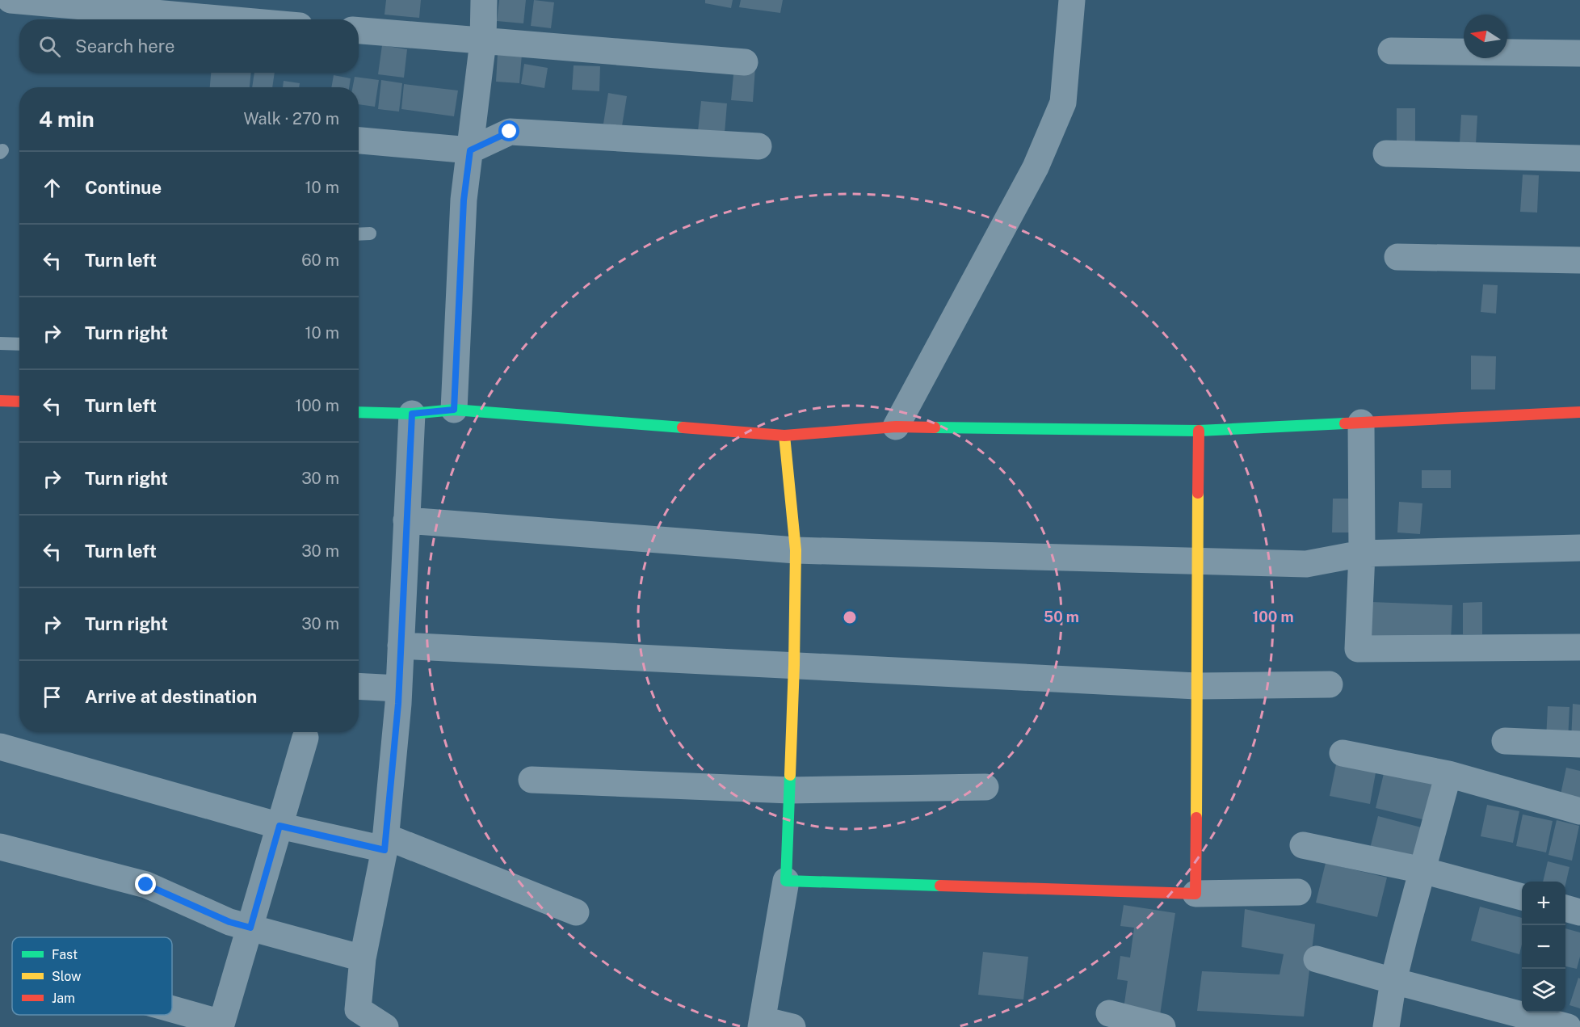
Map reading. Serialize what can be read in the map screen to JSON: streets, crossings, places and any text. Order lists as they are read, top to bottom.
{
  "legend": ["Fast", "Slow", "Jam"],
  "north": "left",
  "page": {
    "search": "Search here",
    "heading": ["4 min", "Walk · 270 m"],
    "list": [
      ["Continue", "10 m"],
      ["Turn left", "60 m"],
      ["Turn right", "10 m"],
      ["Turn left", "100 m"],
      ["Turn right", "30 m"],
      ["Turn left", "30 m"],
      ["Turn right", "30 m"],
      "Arrive at destination"
    ],
    "map_buttons": ["+", "−"]
  },
  "rings": ["50 m", "100 m"]
}
